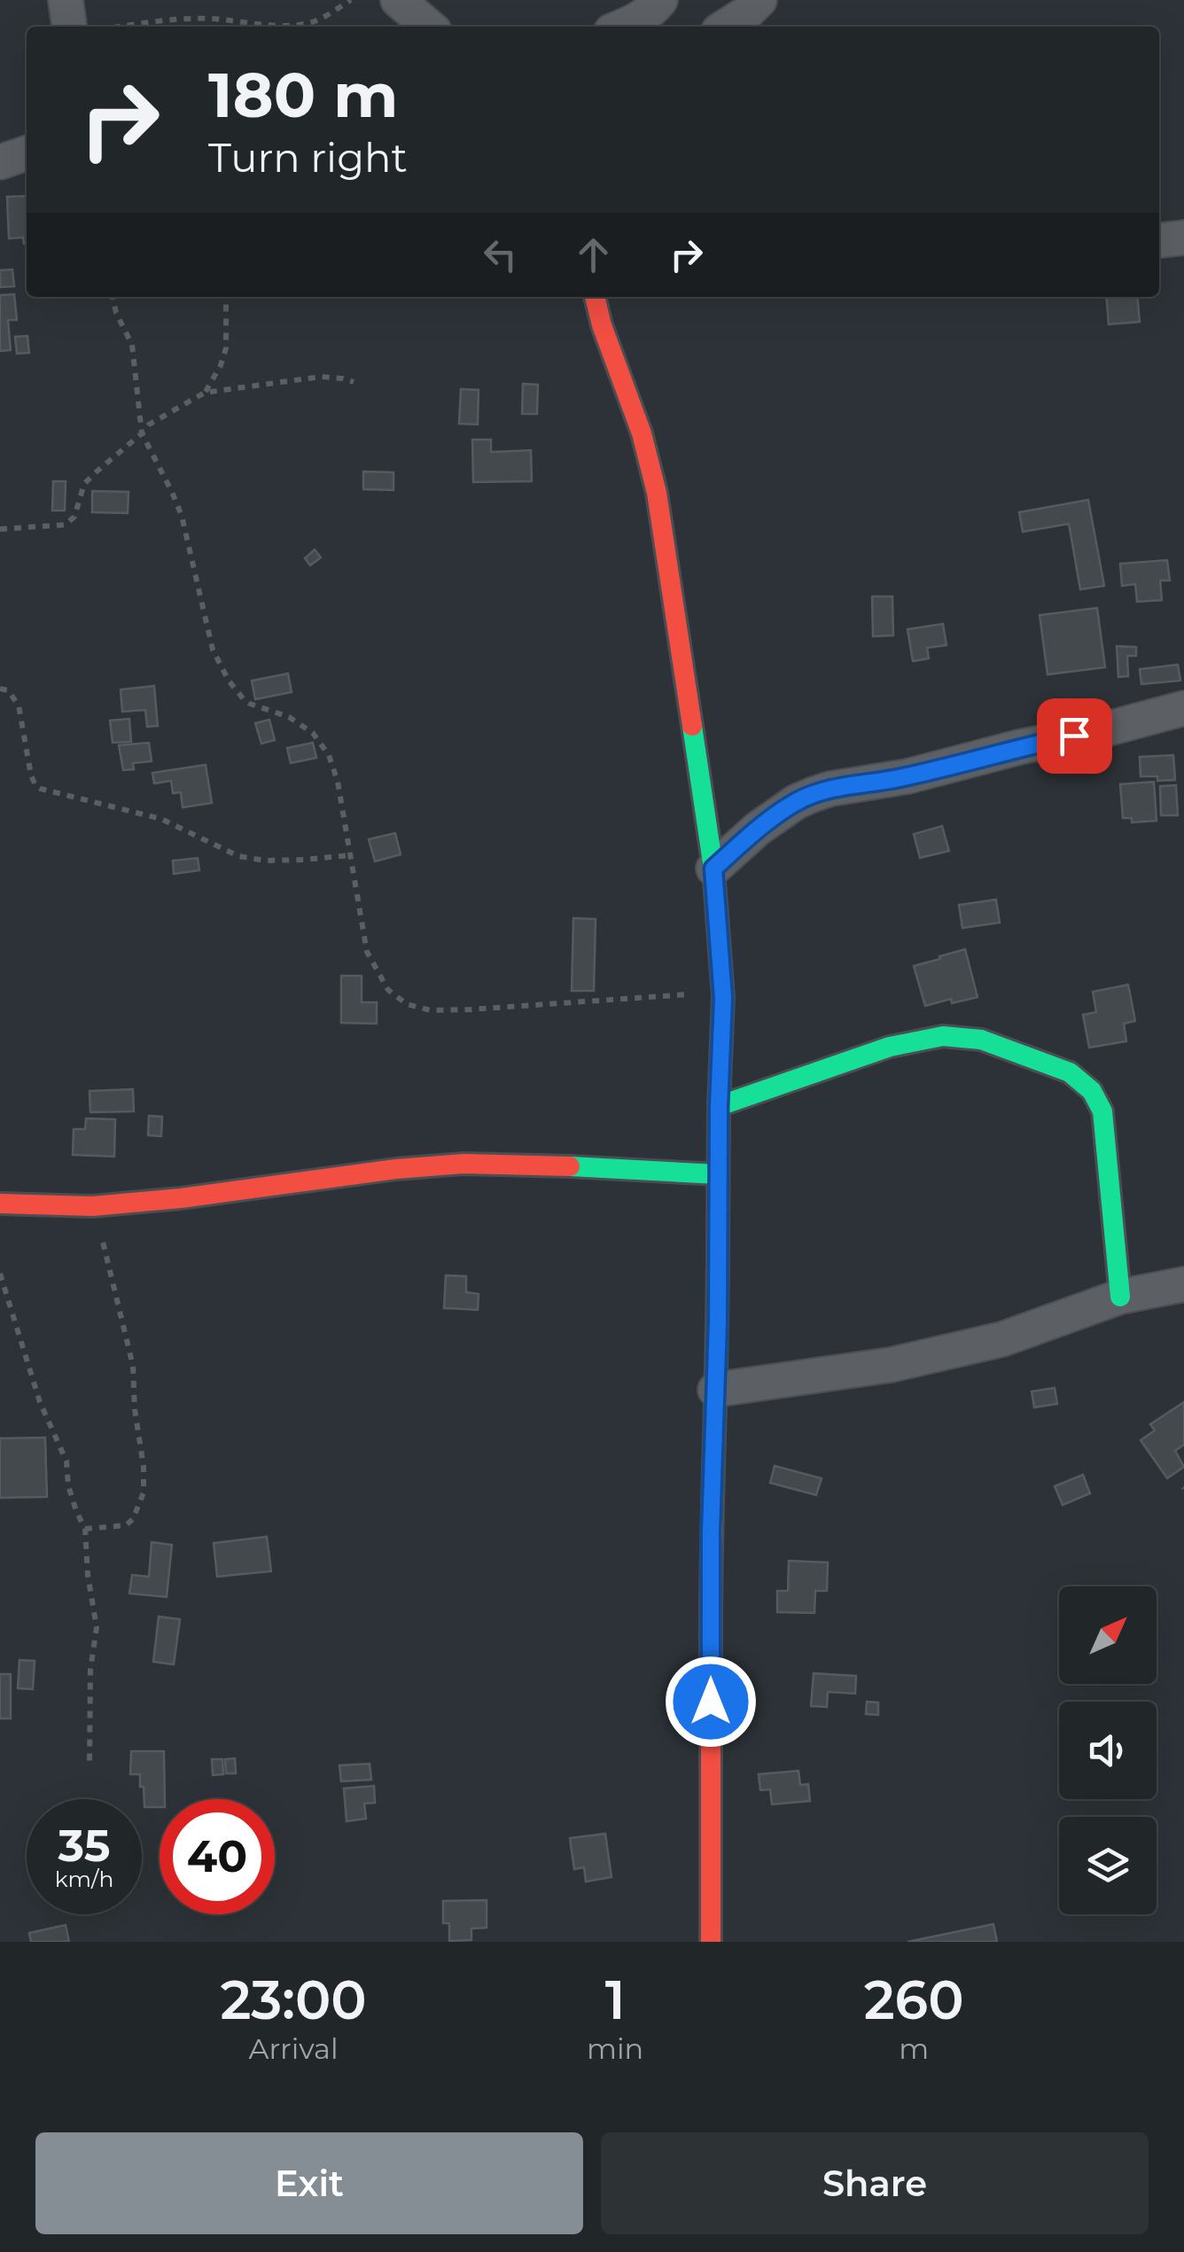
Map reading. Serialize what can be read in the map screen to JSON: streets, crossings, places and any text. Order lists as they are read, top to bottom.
{
  "north": "top right",
  "page": {
    "turn": ["180 m", "Turn right"],
    "speed": "35 km/h",
    "limit": "40",
    "eta": [
      "23:00",
      "Arrival",
      "1",
      "min",
      "260",
      "m"
    ],
    "buttons": ["Exit", "Share"]
  }
}
